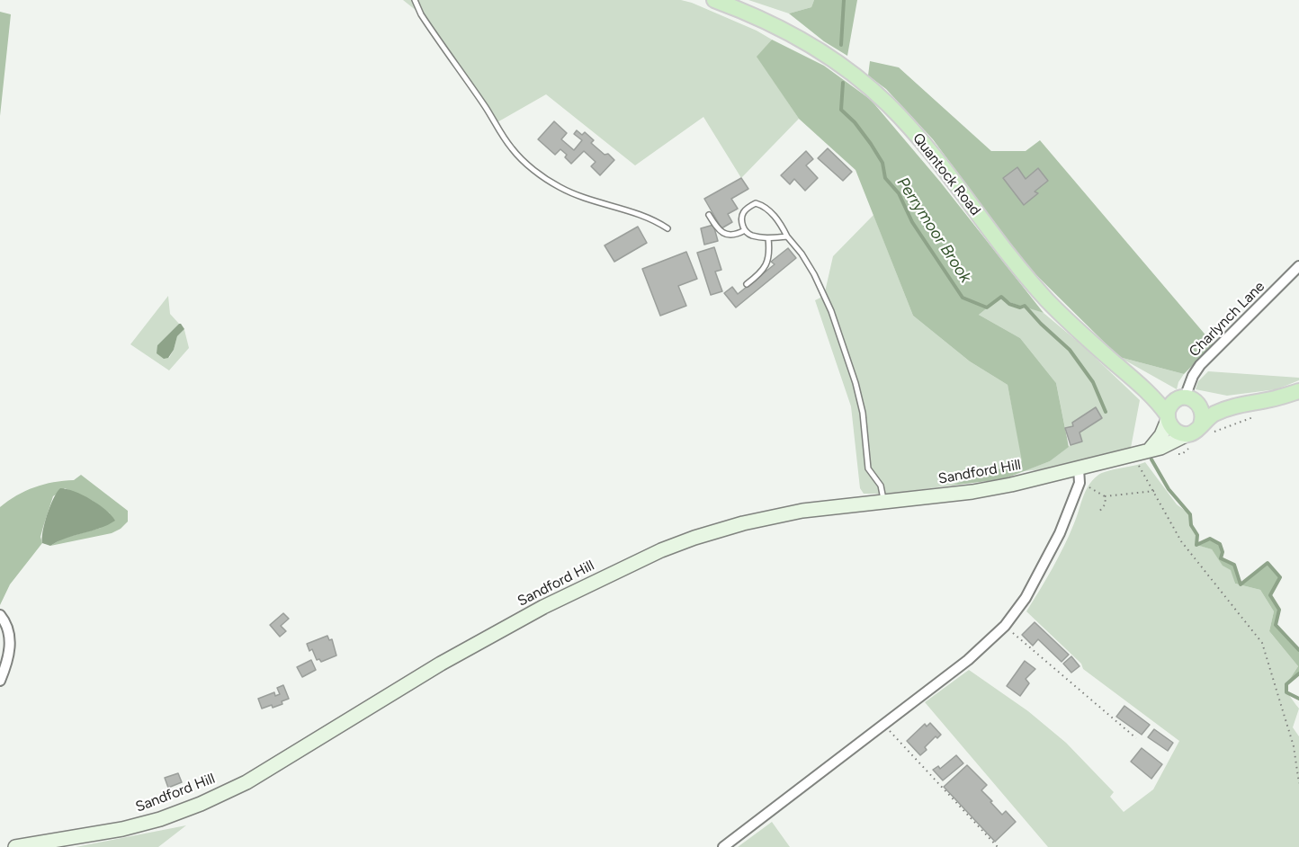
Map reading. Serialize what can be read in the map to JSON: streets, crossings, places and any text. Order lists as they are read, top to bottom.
{
  "streets": {
    "main road": ["Quantock Road", "Sandford Hill"],
    "street": ["Charlynch Lane"]
  },
  "crossings": [
    ["Quantock Road", "Charlynch Lane"],
    ["Quantock Road", "Sandford Hill"]
  ],
  "water": ["Perrymoor Brook"]
}
